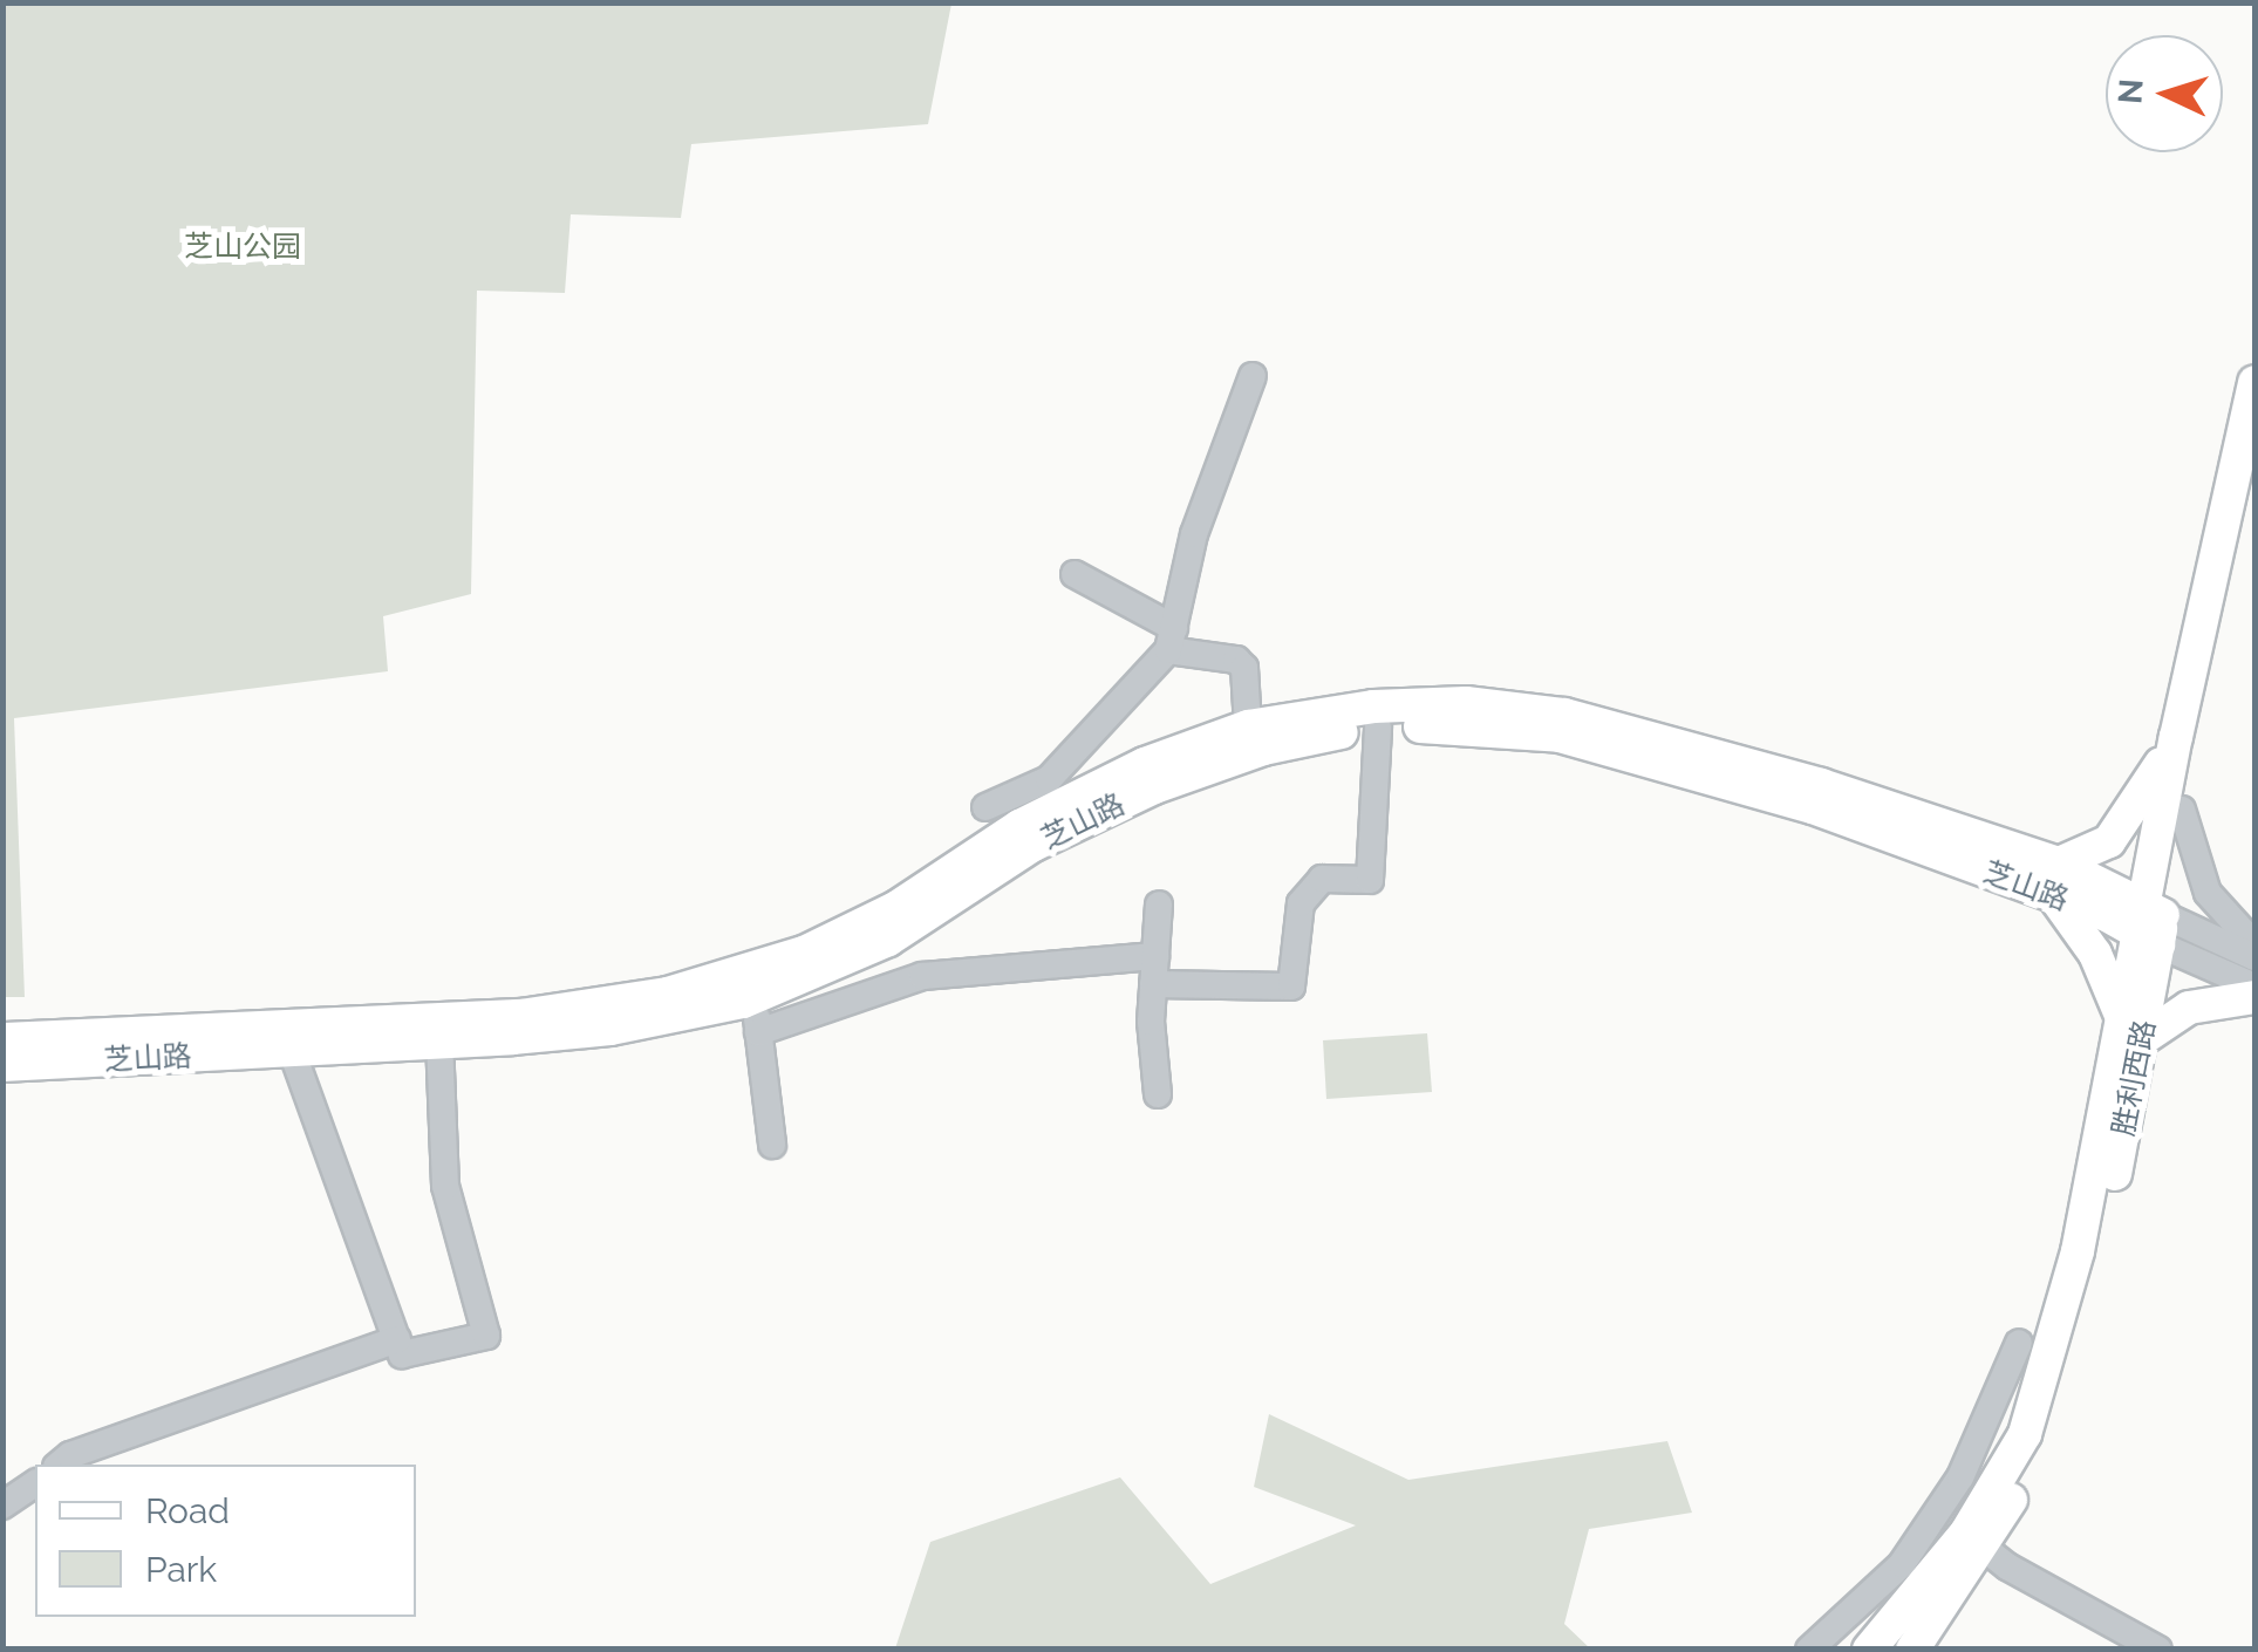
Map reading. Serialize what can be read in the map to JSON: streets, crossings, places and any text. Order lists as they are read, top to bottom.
{
  "streets": {
    "main road": ["芝山路", "胜利西路"]
  },
  "crossings": [
    ["芝山路", "胜利西路"]
  ],
  "parks": ["芝山公园"],
  "legend": ["Road", "Park"],
  "north": "left"
}
